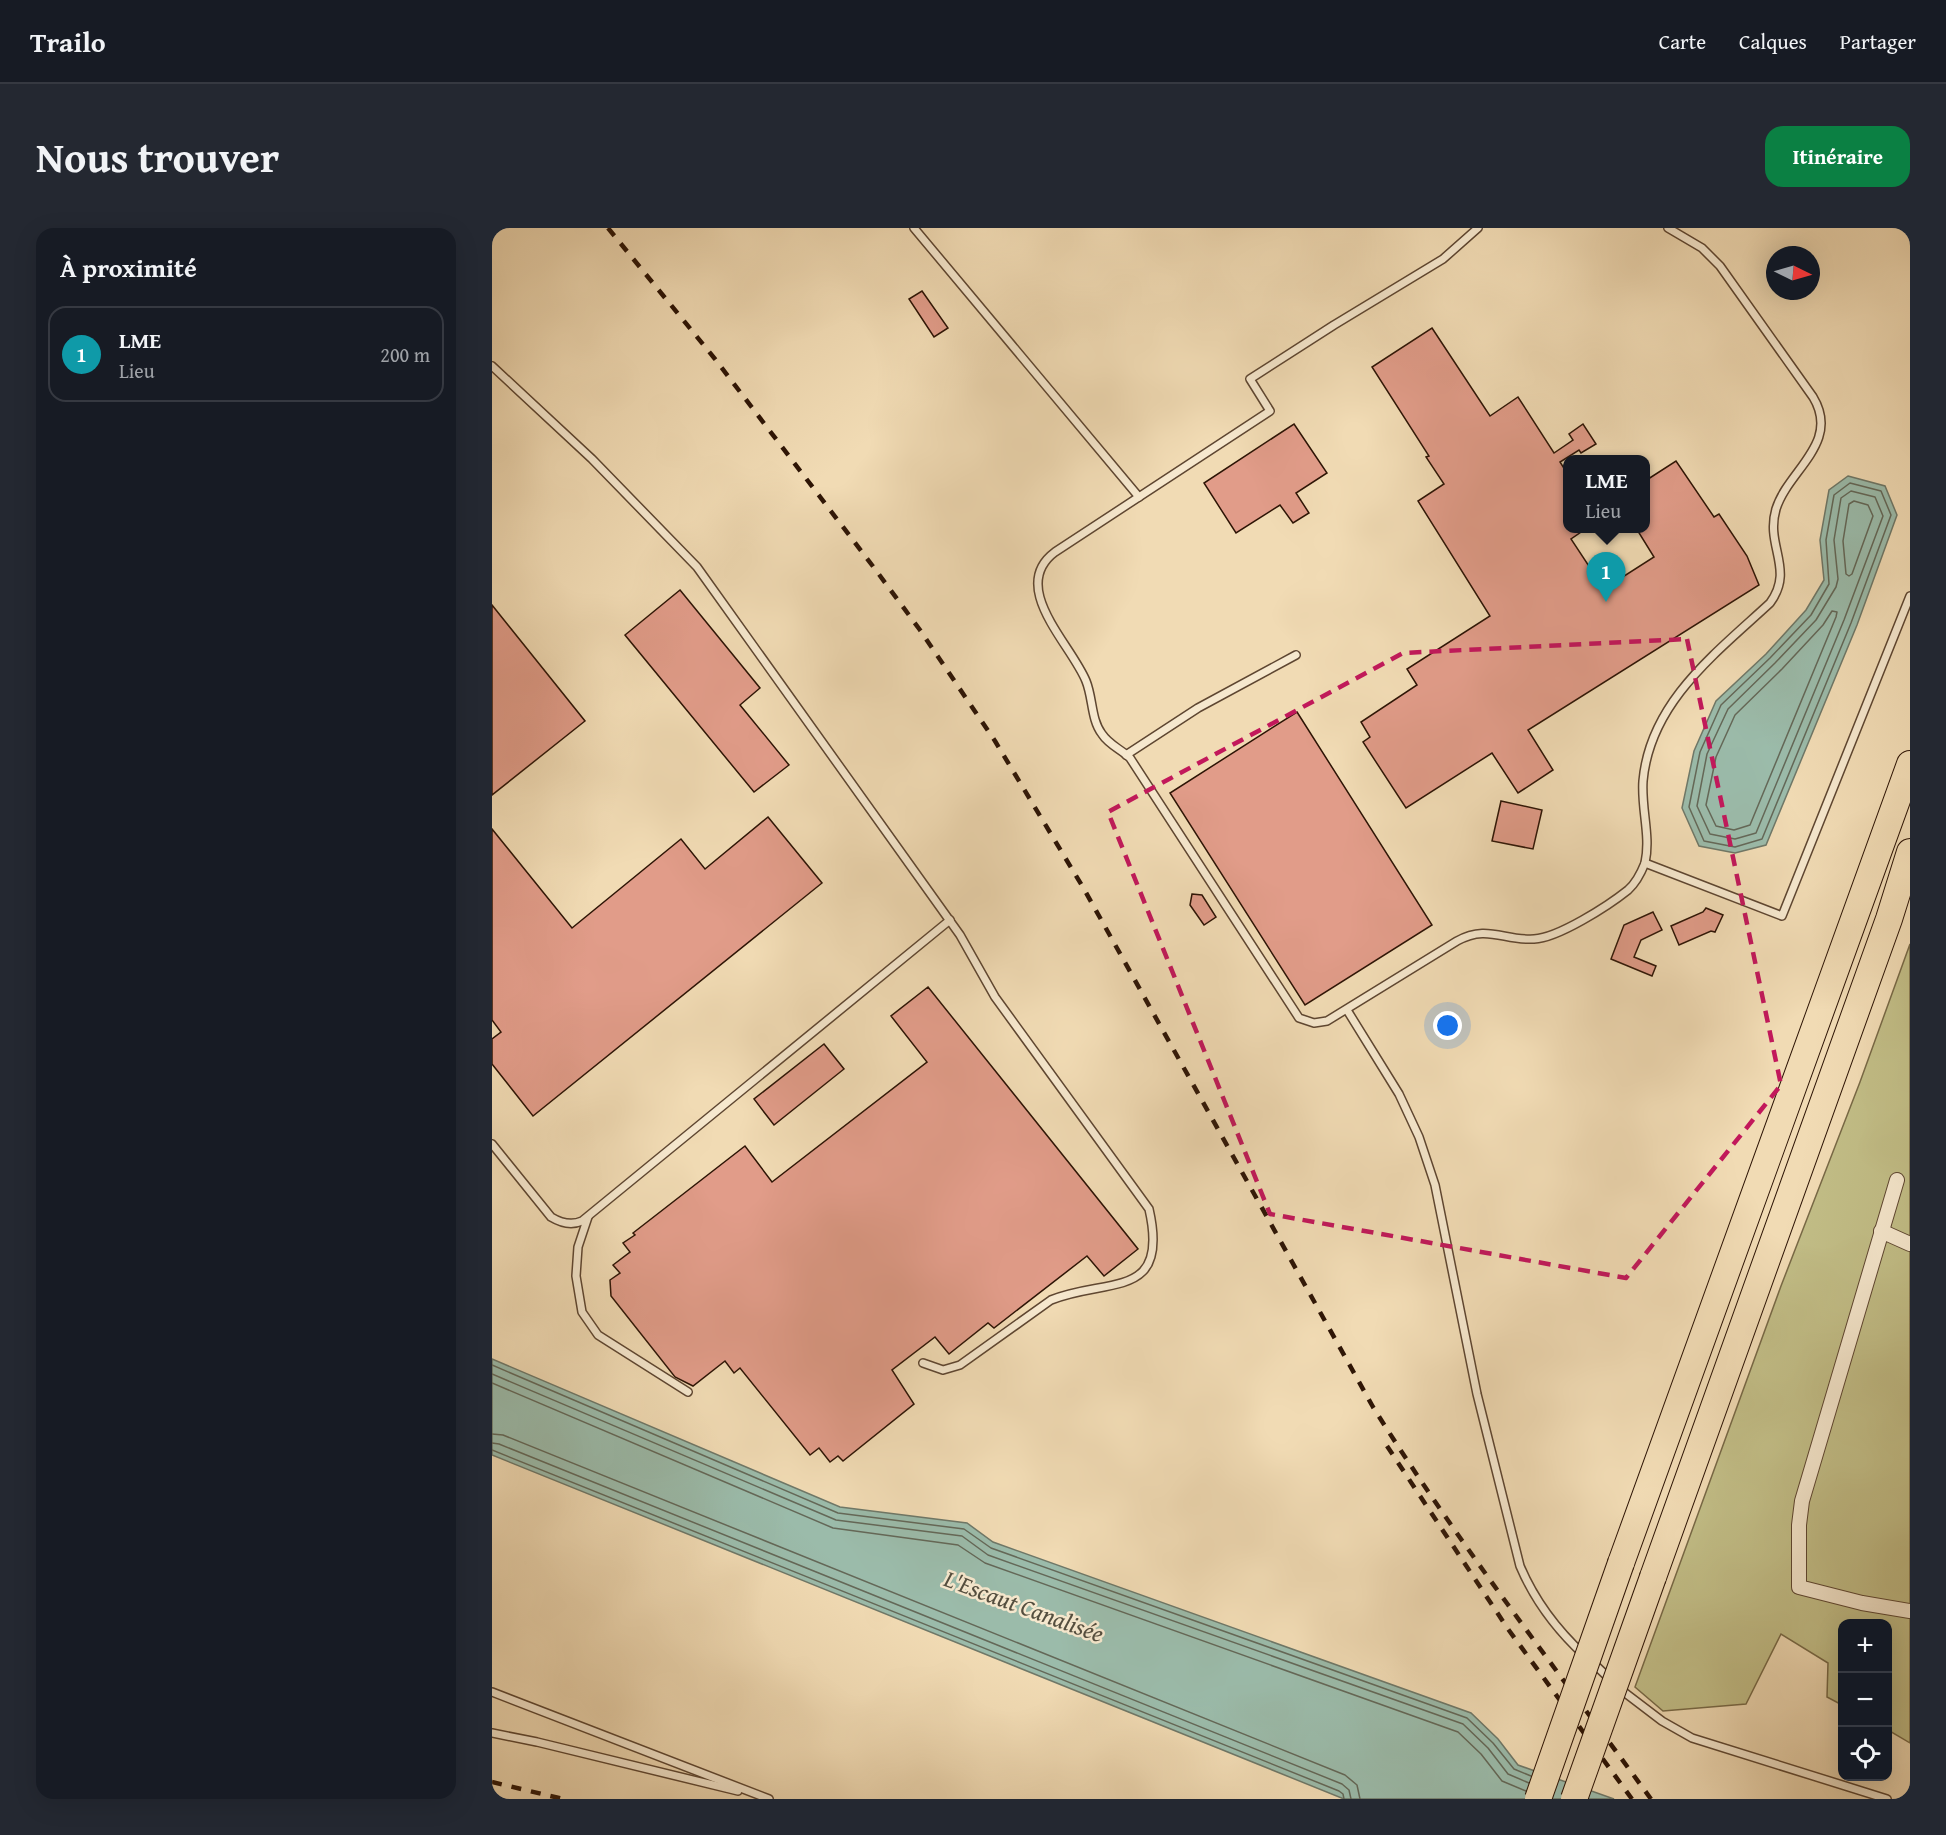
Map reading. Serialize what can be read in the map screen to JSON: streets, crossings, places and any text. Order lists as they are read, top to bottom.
{
  "water": ["L'Escaut Canalisée"],
  "north": "right",
  "page": {
    "header": "Trailo",
    "nav": ["Carte", "Calques", "Partager"],
    "title": "Nous trouver",
    "buttons": "Itinéraire",
    "heading": "À proximité",
    "list": [
      {
        "mark": "1",
        "name": "LME",
        "note": "Lieu",
        "value": "200 m"
      }
    ],
    "popup": ["LME", "Lieu"],
    "pins": "1",
    "map_buttons": ["+", "−"]
  }
}
